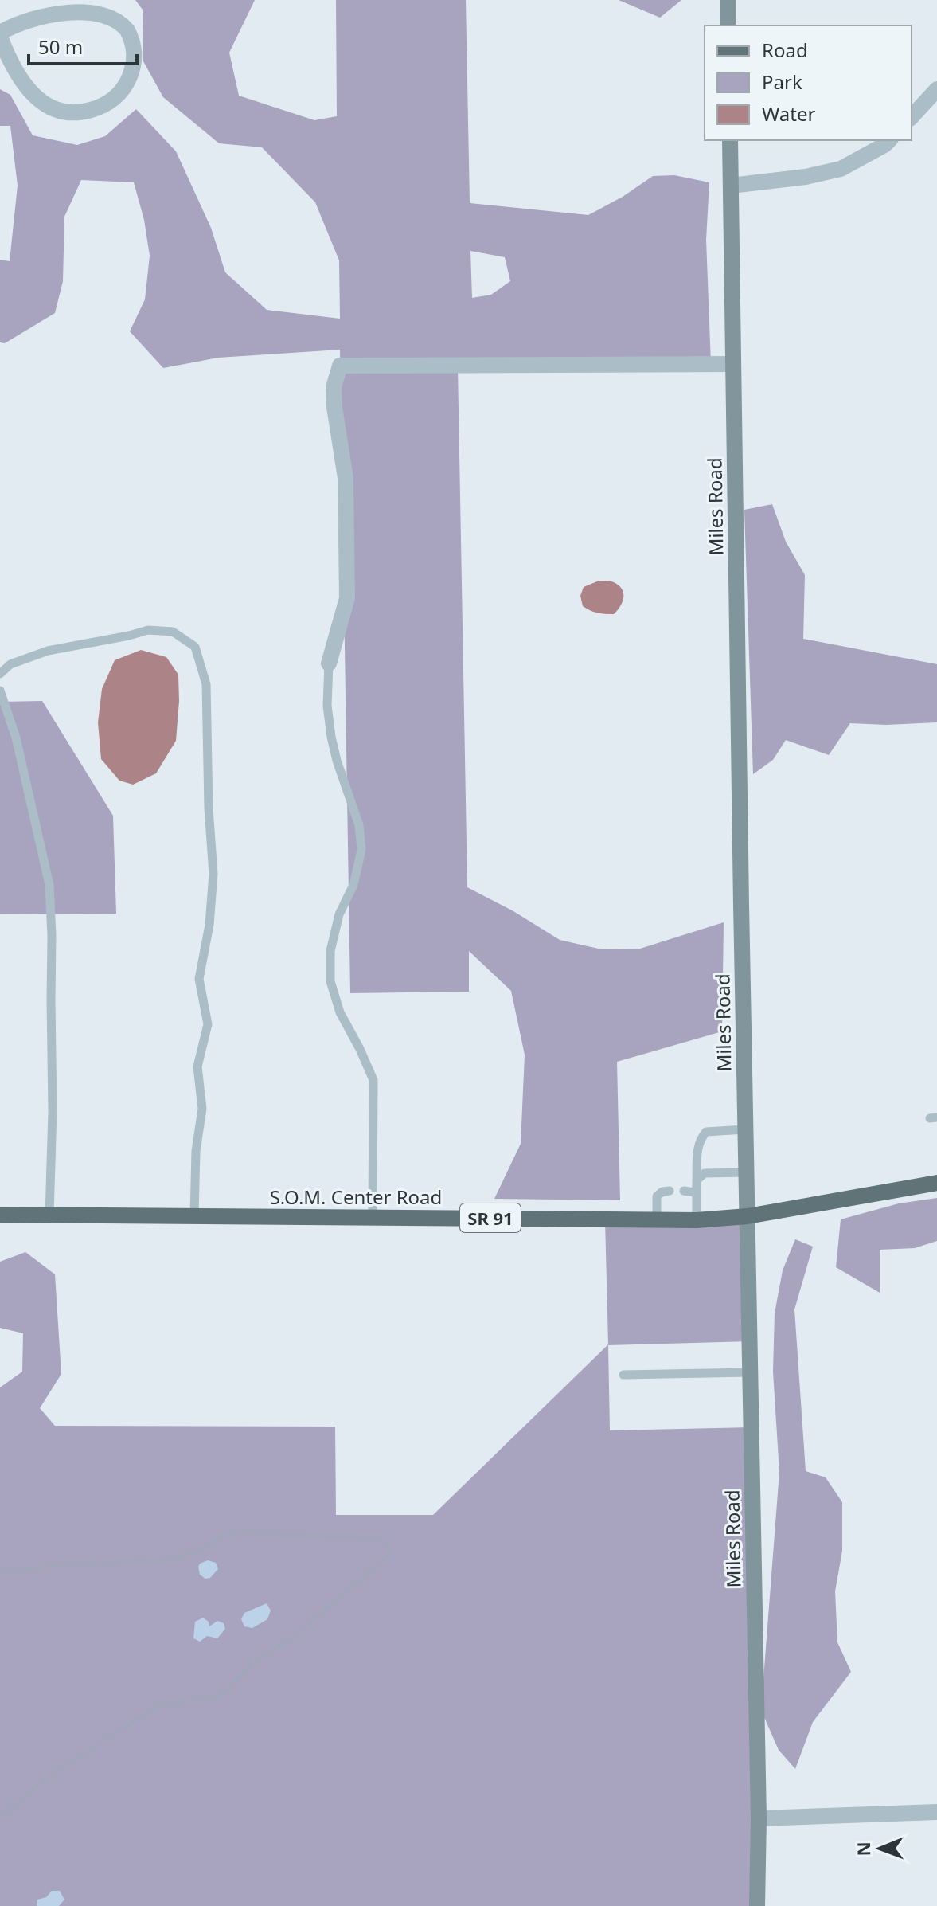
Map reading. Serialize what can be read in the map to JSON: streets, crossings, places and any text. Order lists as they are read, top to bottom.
{
  "streets": {
    "main road": ["Miles Road", "S.O.M. Center Road", "SR 91"]
  },
  "crossings": [
    ["Miles Road", "S.O.M. Center Road"]
  ],
  "legend": ["Road", "Park", "Water"],
  "scale_bar": "50 m",
  "north": "left"
}
